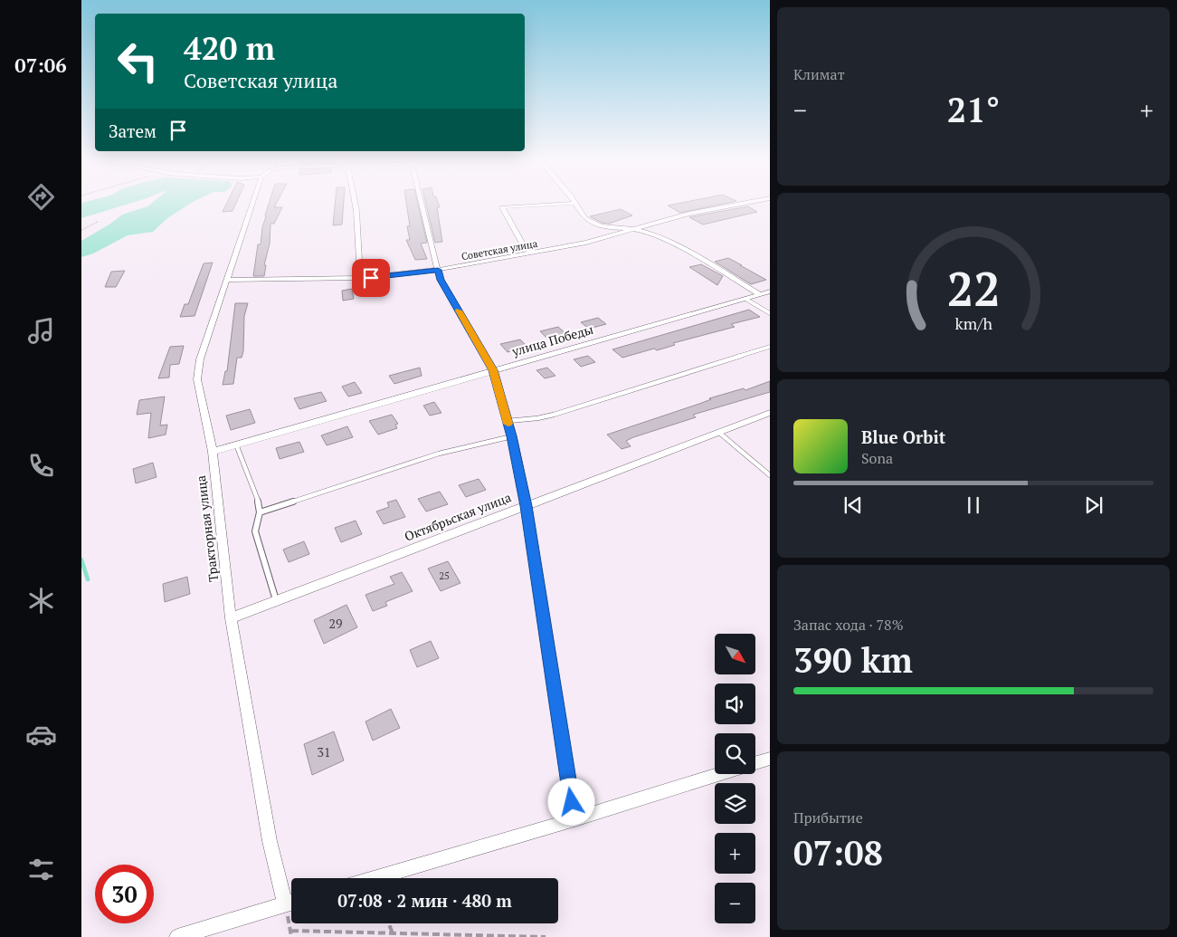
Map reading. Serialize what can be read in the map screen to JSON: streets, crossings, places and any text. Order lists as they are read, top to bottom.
{
  "streets": {
    "street": [
      "Советская улица",
      "улица Победы",
      "Октябрьская улица",
      "Тракторная улица"
    ]
  },
  "crossings": [
    ["Советская улица", "Тракторная улица"],
    ["улица Победы", "Тракторная улица"],
    ["Октябрьская улица", "Тракторная улица"]
  ],
  "house_numbers": ["25", "29", "31"],
  "north": "bottom right",
  "page": {
    "tabs": "07:06",
    "tile": [
      "Климат",
      ["Запас хода · 78%", "390 km"],
      ["Прибытие", "07:08"]
    ],
    "turn": ["420 m", "Советская улица"],
    "heat": ["−", "21°", "+"],
    "then": "Затем",
    "song": ["Blue Orbit", "Sona"],
    "map_buttons": ["+", "−"],
    "limit": "30",
    "trip": "07:08 · 2 мин · 480 m",
    "gauge": ["22", "km/h"]
  }
}
